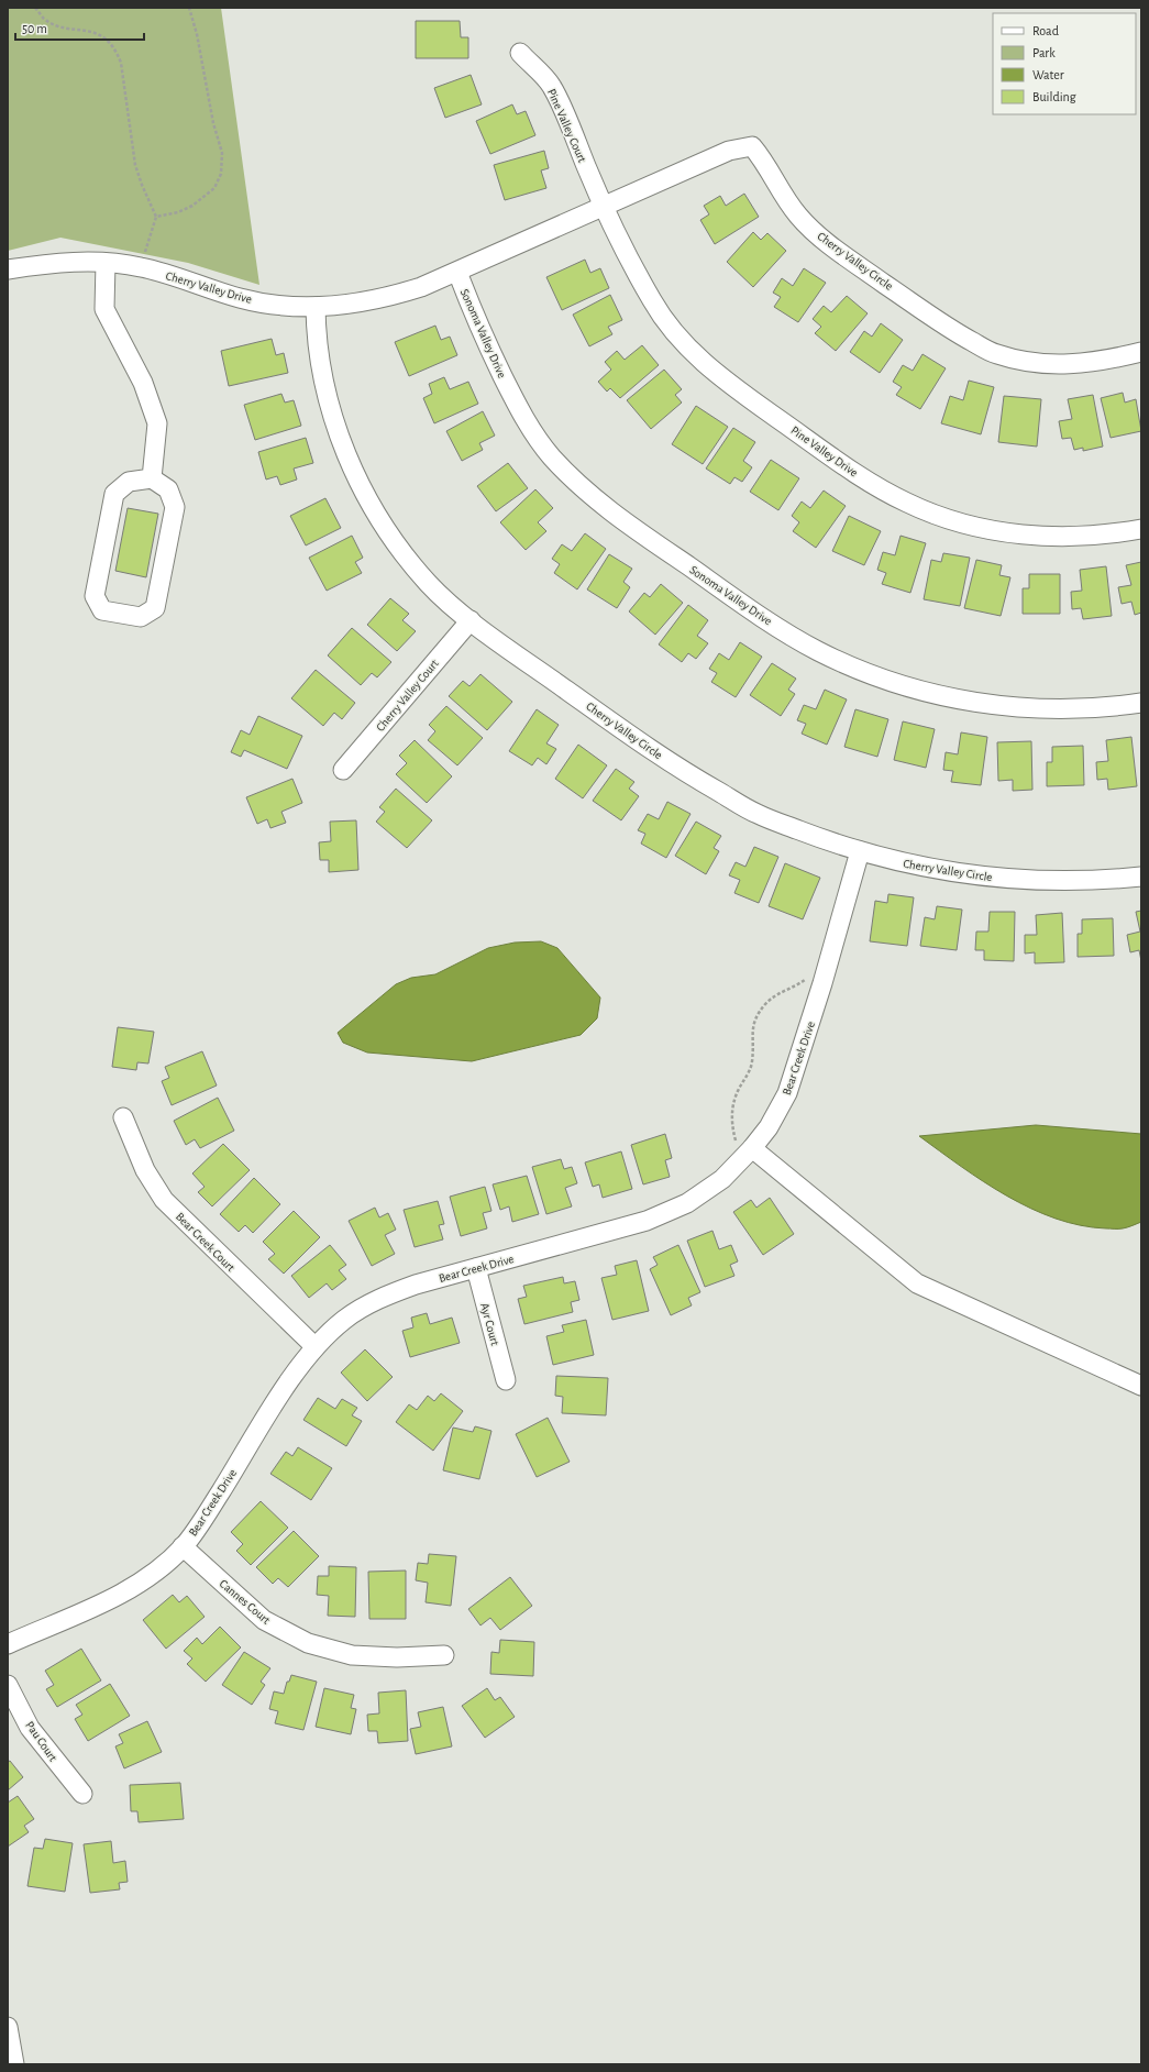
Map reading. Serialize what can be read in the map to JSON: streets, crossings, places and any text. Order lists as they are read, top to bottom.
{
  "streets": {
    "street": [
      "Pine Valley Court",
      "Cherry Valley Circle",
      "Cherry Valley Drive",
      "Sonoma Valley Drive",
      "Pine Valley Drive",
      "Cherry Valley Court",
      "Bear Creek Drive",
      "Bear Creek Court",
      "Ayr Court",
      "Cannes Court",
      "Pau Court"
    ]
  },
  "crossings": [
    ["Pine Valley Court", "Cherry Valley Circle"],
    ["Pine Valley Court", "Cherry Valley Drive"],
    ["Pine Valley Court", "Pine Valley Drive"],
    ["Cherry Valley Circle", "Cherry Valley Drive"],
    ["Cherry Valley Circle", "Pine Valley Drive"],
    ["Cherry Valley Circle", "Cherry Valley Court"],
    ["Cherry Valley Circle", "Bear Creek Drive"],
    ["Cherry Valley Drive", "Sonoma Valley Drive"],
    ["Cherry Valley Drive", "Pine Valley Drive"],
    ["Bear Creek Drive", "Bear Creek Court"],
    ["Bear Creek Drive", "Ayr Court"],
    ["Bear Creek Drive", "Cannes Court"]
  ],
  "legend": [
    "Road",
    "Park",
    "Water",
    "Building"
  ],
  "scale_bar": "50 m"
}
